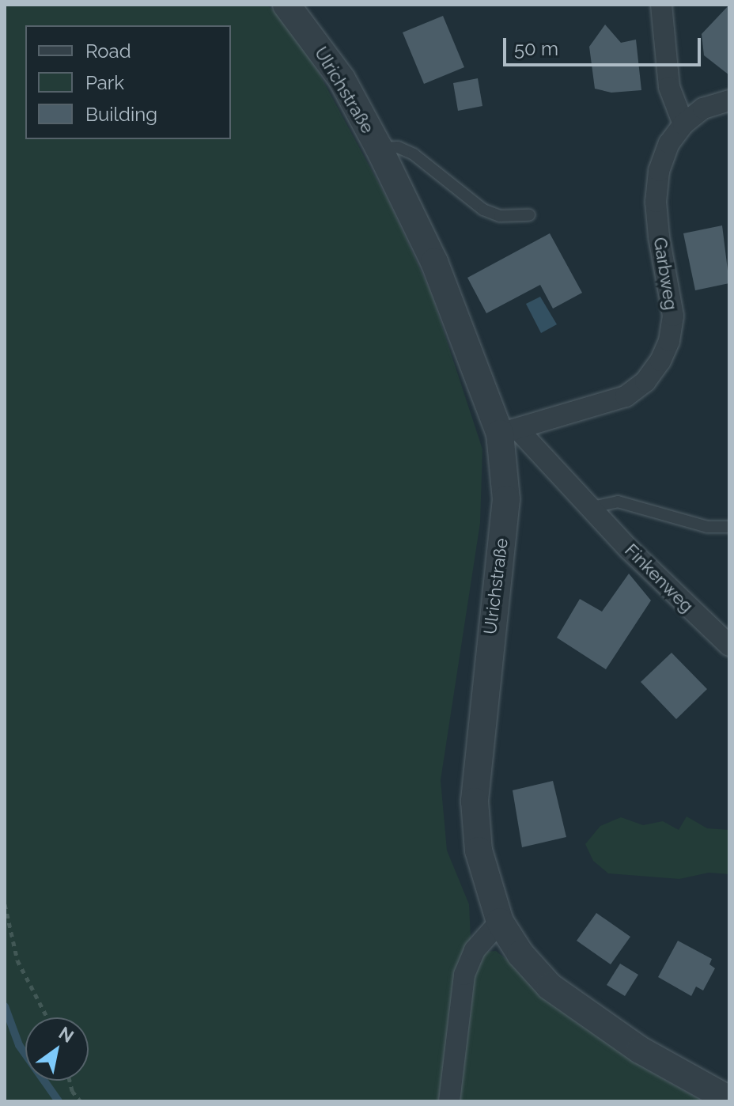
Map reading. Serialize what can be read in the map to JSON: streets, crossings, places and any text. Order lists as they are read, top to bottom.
{
  "streets": {
    "street": ["Ulrichstraße", "Garbweg", "Finkenweg"]
  },
  "crossings": [
    ["Ulrichstraße", "Garbweg"],
    ["Ulrichstraße", "Finkenweg"],
    ["Garbweg", "Finkenweg"]
  ],
  "legend": ["Road", "Park", "Building"],
  "scale_bar": "50 m",
  "north": "top right"
}
